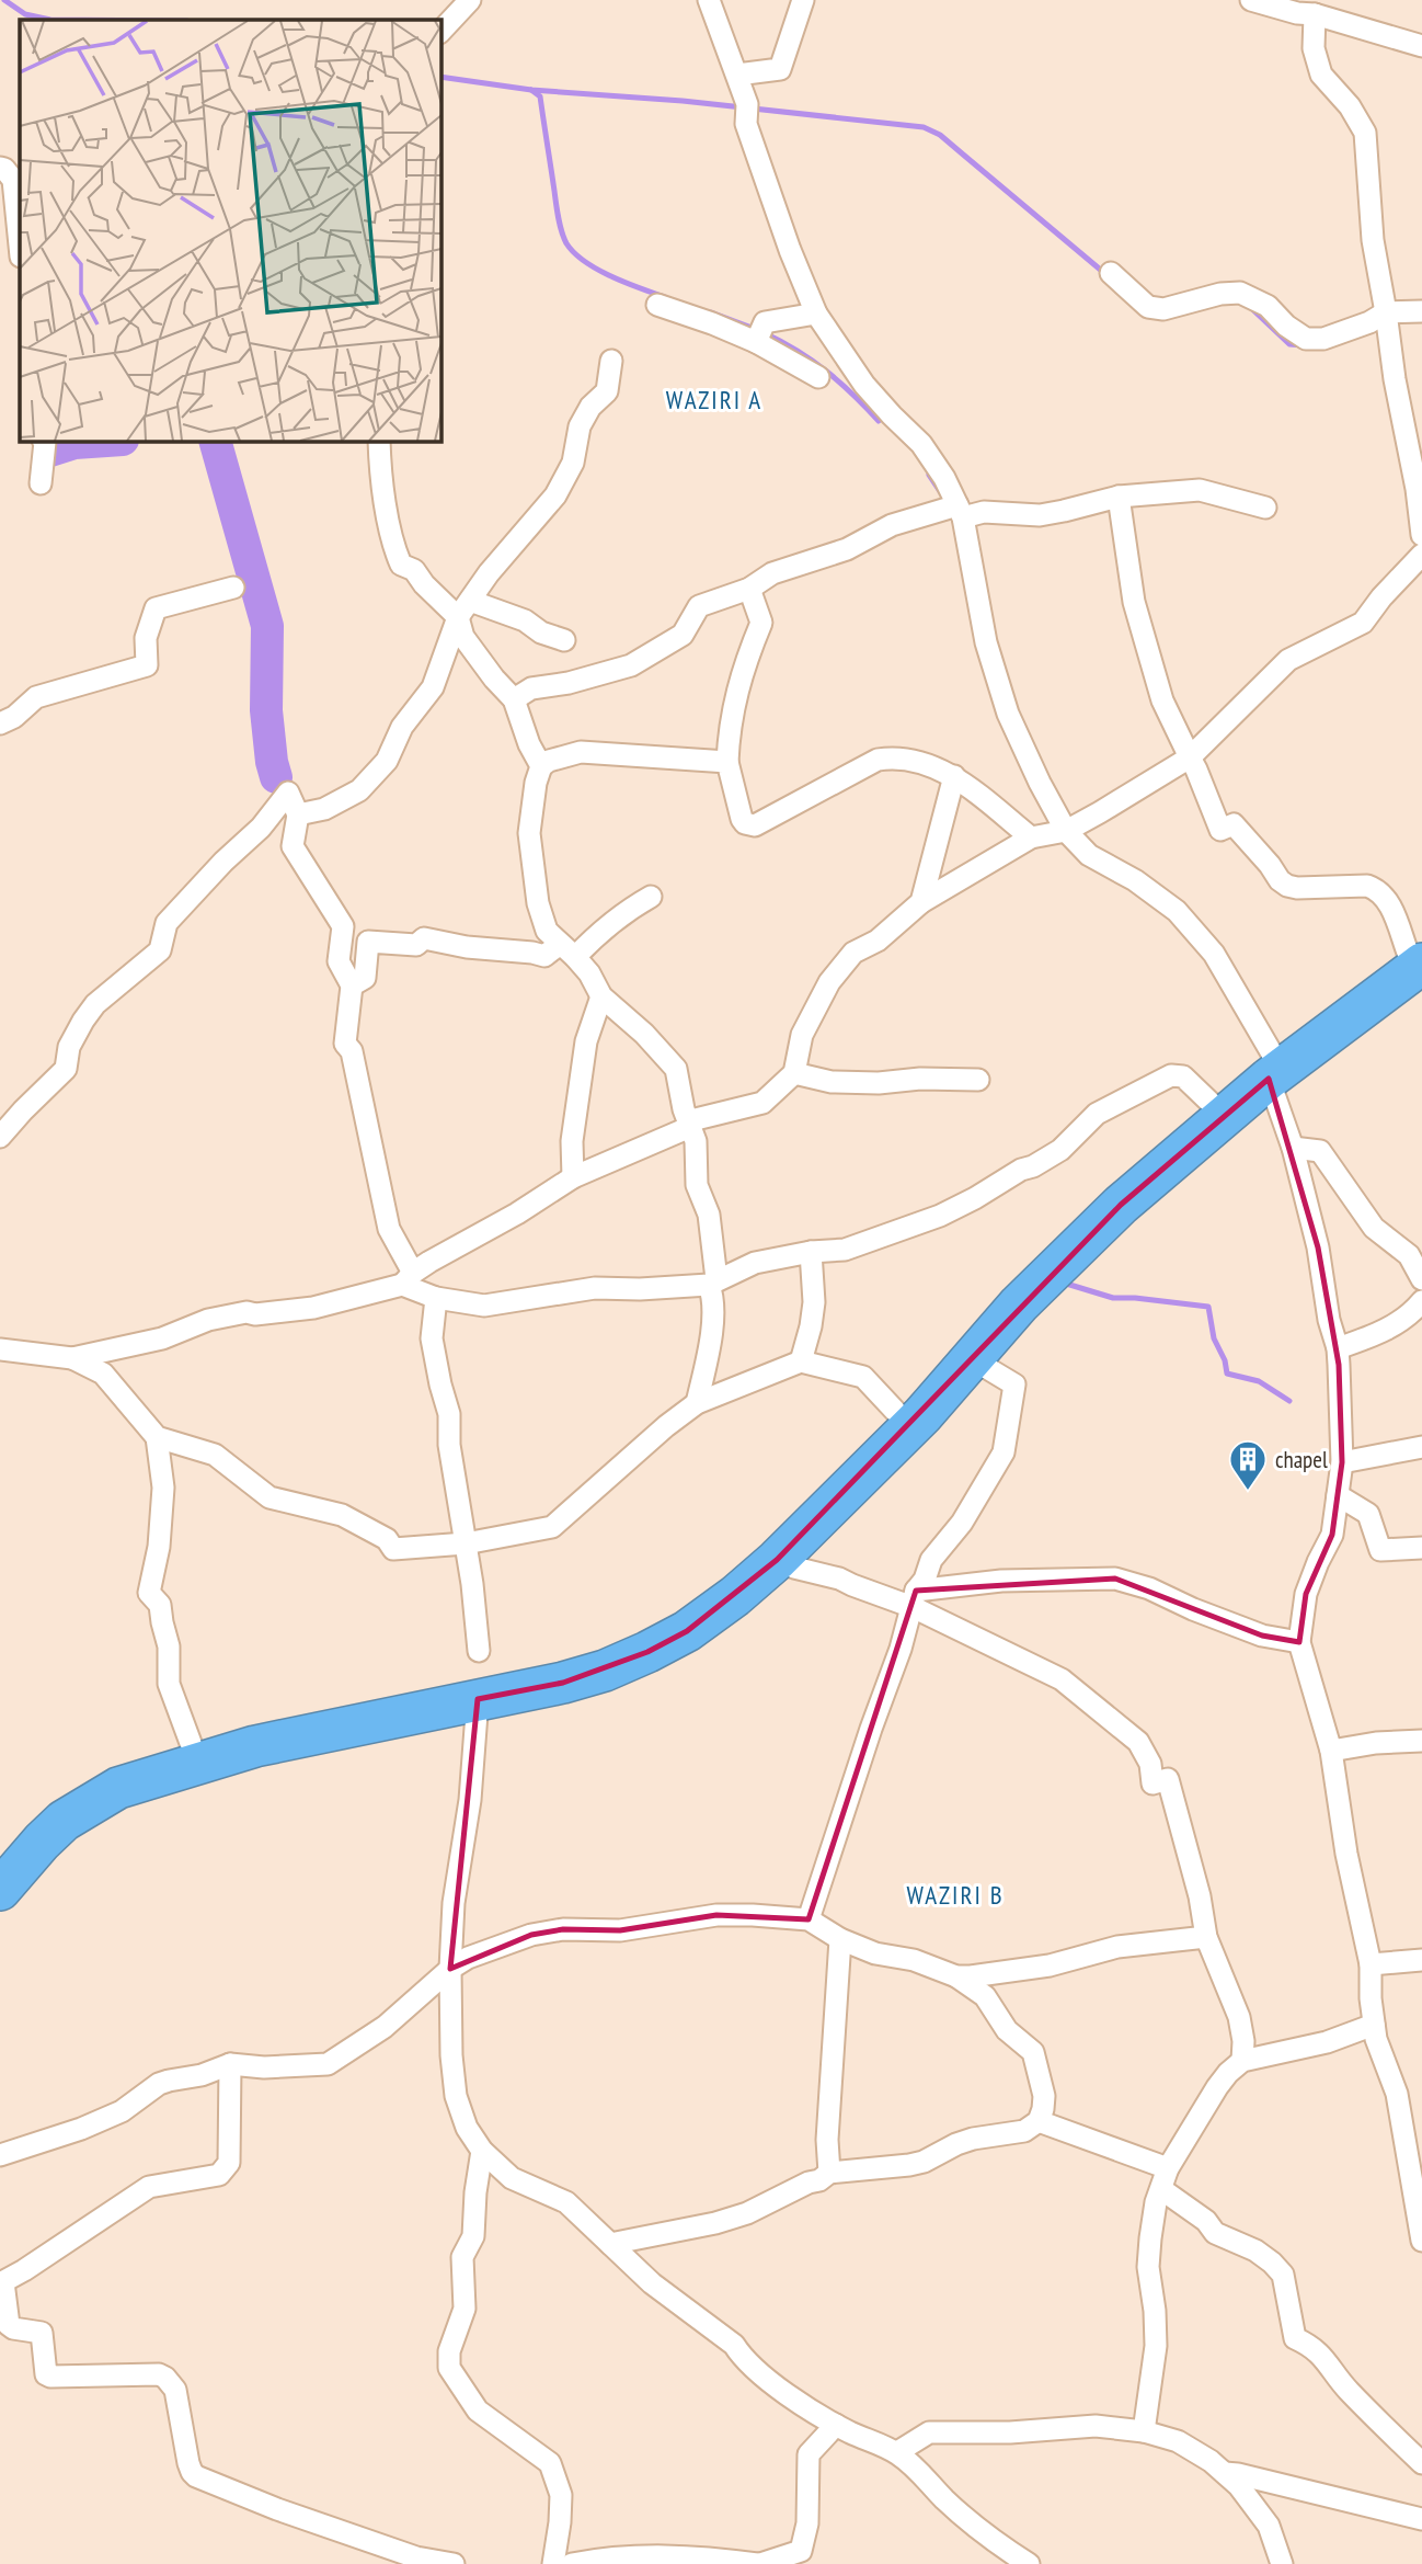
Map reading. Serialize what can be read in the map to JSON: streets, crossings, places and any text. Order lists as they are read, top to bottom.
{
  "districts": ["WAZIRI A", "WAZIRI B"],
  "places": {
    "building": ["chapel"]
  }
}
